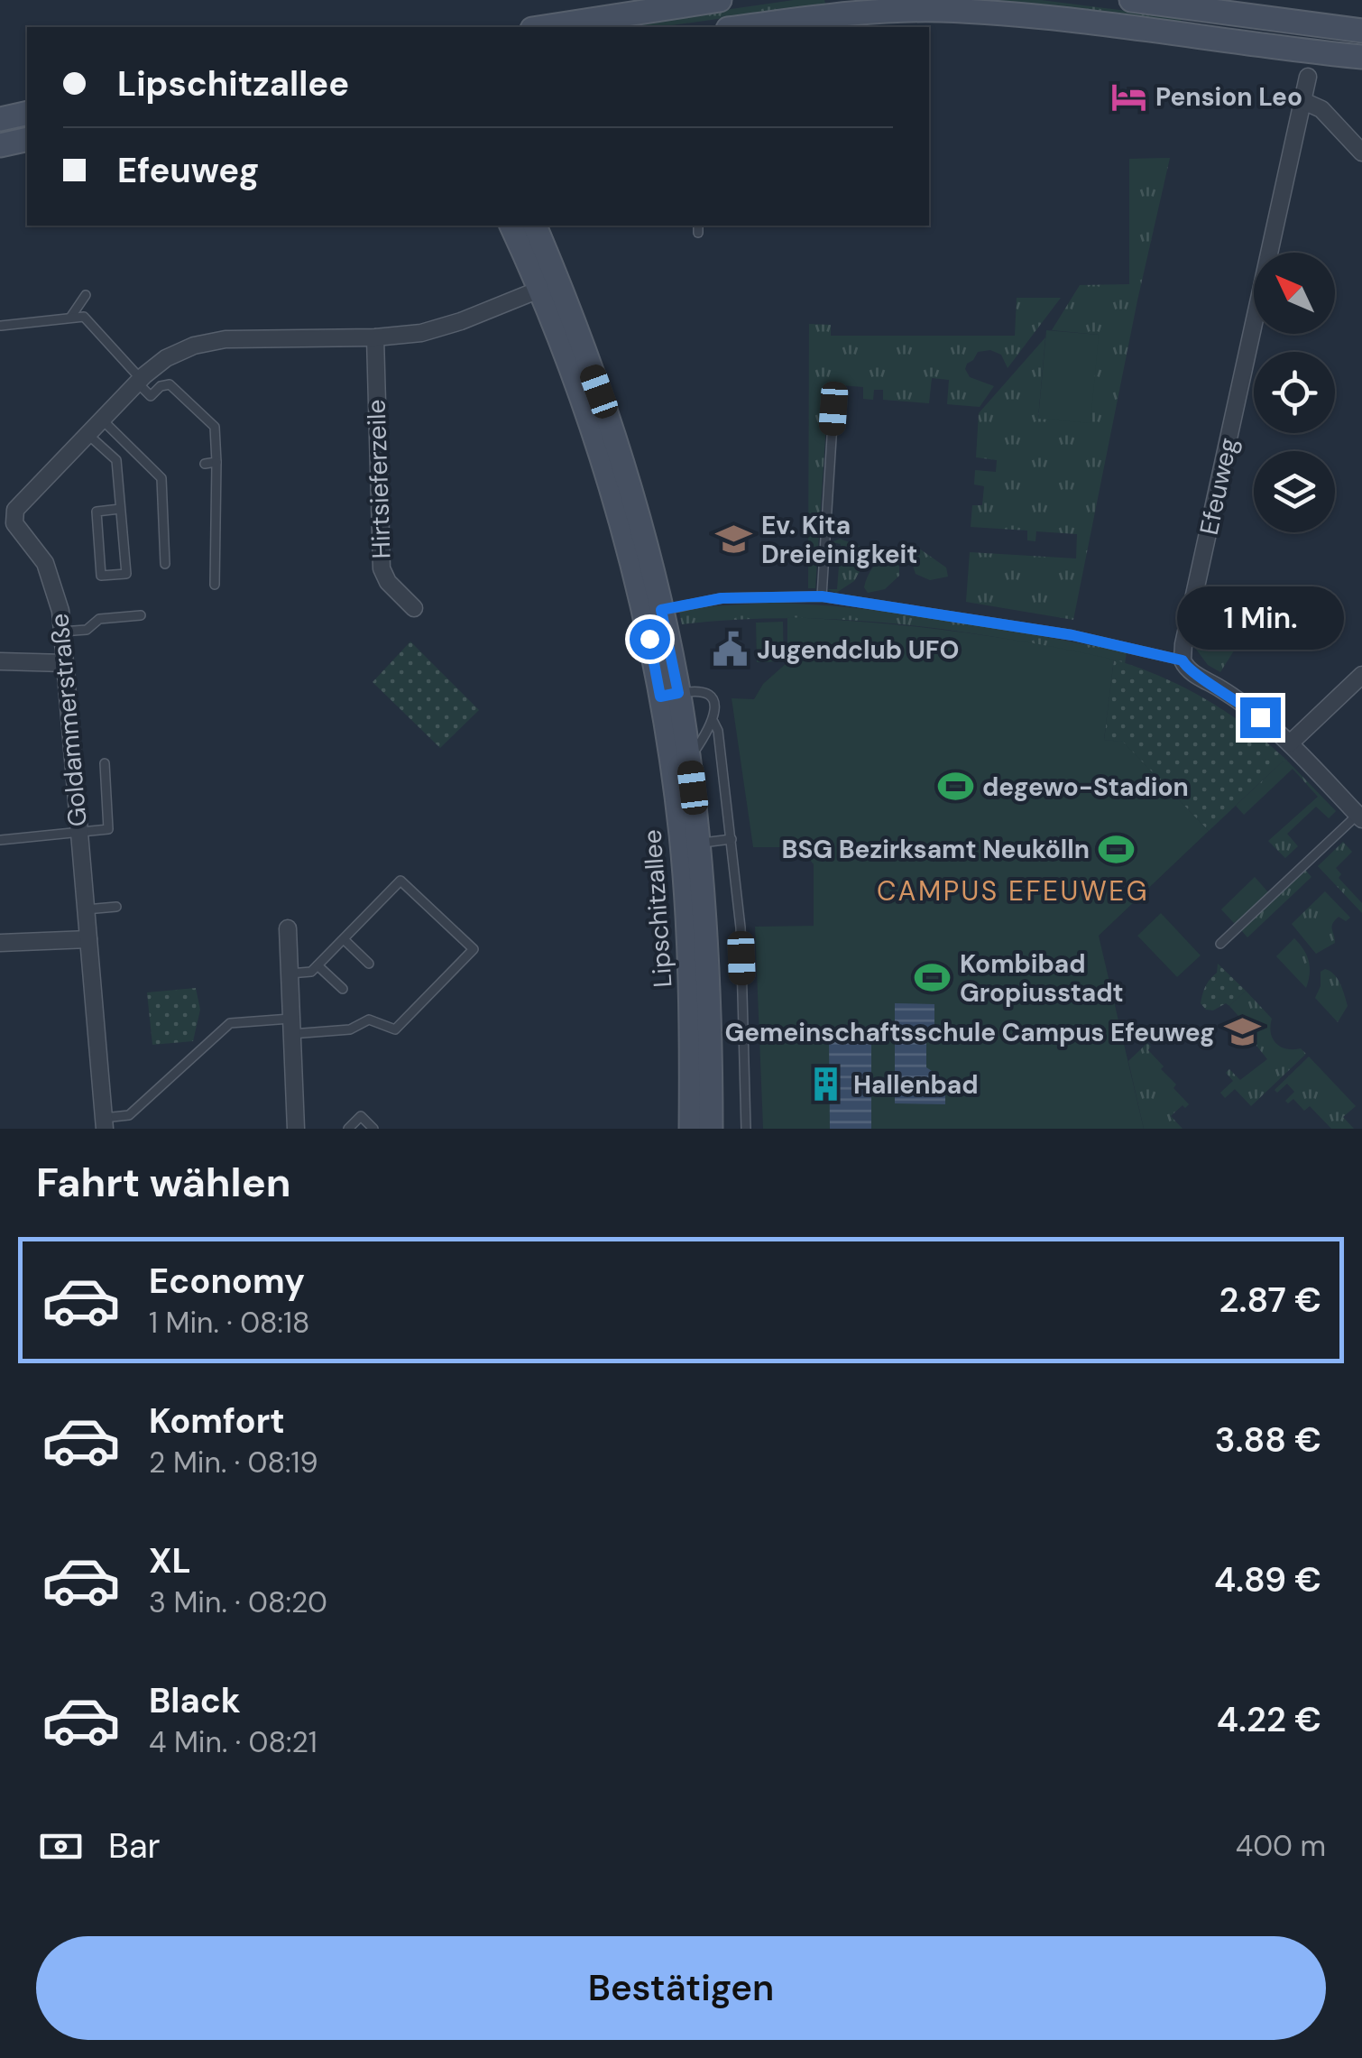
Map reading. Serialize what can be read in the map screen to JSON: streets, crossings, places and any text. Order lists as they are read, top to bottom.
{
  "streets": {
    "street": [
      "Hirtsieferzeile",
      "Efeuweg",
      "Goldammerstraße",
      "Lipschitzallee"
    ]
  },
  "crossings": [
    ["Hirtsieferzeile", "Goldammerstraße"],
    ["Goldammerstraße", "Lipschitzallee"]
  ],
  "districts": ["CAMPUS EFEUWEG"],
  "places": {
    "hotel": ["Pension Leo"],
    "school or university": ["Ev. Kita Dreieinigkeit", "Gemeinschaftsschule Campus Efeuweg"],
    "public building": ["Jugendclub UFO"],
    "sports": ["degewo-Stadion", "BSG Bezirksamt Neukölln", "Kombibad Gropiusstadt"],
    "building": ["Hallenbad"]
  },
  "north": "top left",
  "page": {
    "banner": ["Lipschitzallee", "Efeuweg"],
    "bubble": "1 Min.",
    "heading": "Fahrt wählen",
    "list": [
      {
        "name": "Economy",
        "note": "1 Min. · 08:18",
        "value": "2.87 €"
      },
      {
        "name": "Komfort",
        "note": "2 Min. · 08:19",
        "value": "3.88 €"
      },
      {
        "name": "XL",
        "note": "3 Min. · 08:20",
        "value": "4.89 €"
      },
      {
        "name": "Black",
        "note": "4 Min. · 08:21",
        "value": "4.22 €"
      }
    ],
    "pay": ["Bar", "400 m"],
    "buttons": "Bestätigen"
  }
}
